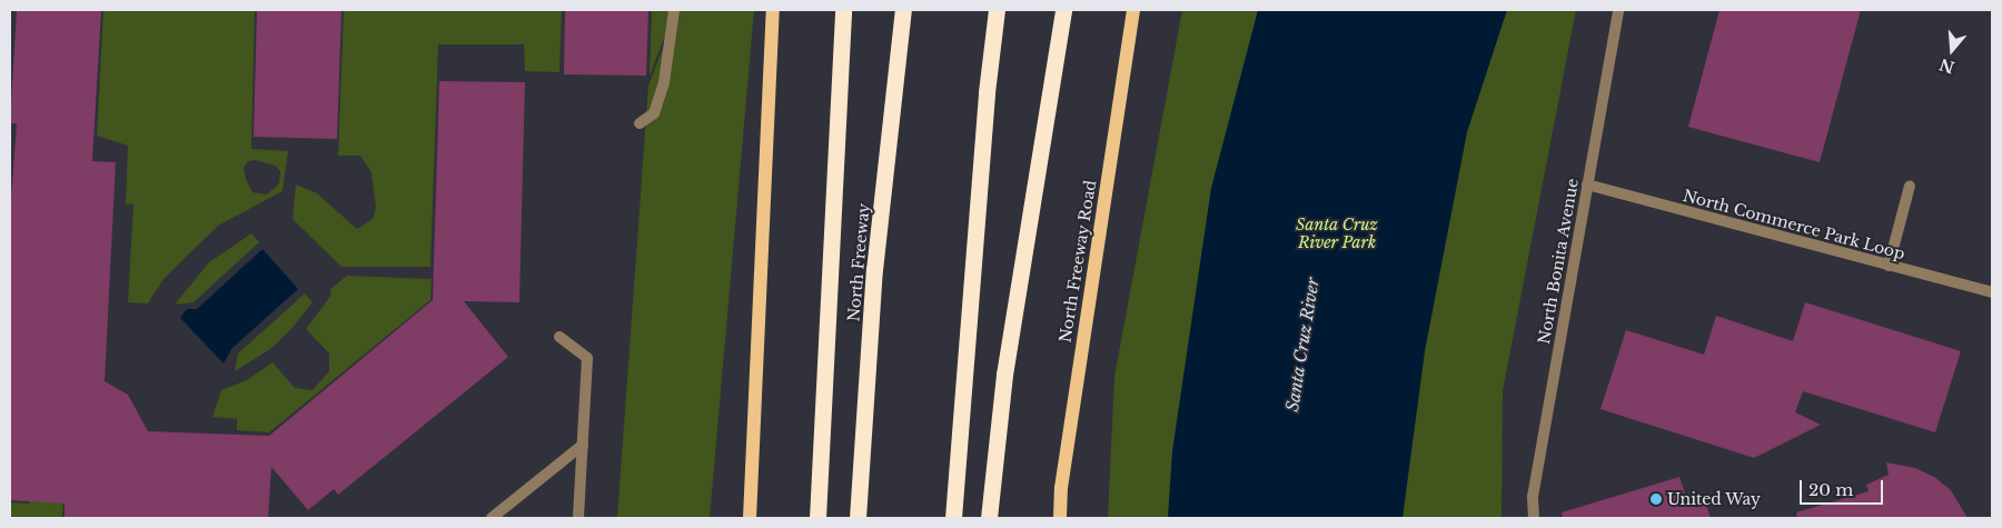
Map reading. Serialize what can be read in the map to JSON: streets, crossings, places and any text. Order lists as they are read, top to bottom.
{
  "streets": {
    "highway": ["North Freeway"],
    "main road": ["North Freeway Road"],
    "street": ["North Commerce Park Loop", "North Bonita Avenue"]
  },
  "crossings": [
    ["North Commerce Park Loop", "North Bonita Avenue"]
  ],
  "water": ["Santa Cruz River"],
  "parks": ["Santa Cruz River Park"],
  "places": ["United Way"],
  "scale_bar": "20 m",
  "north": "bottom"
}
